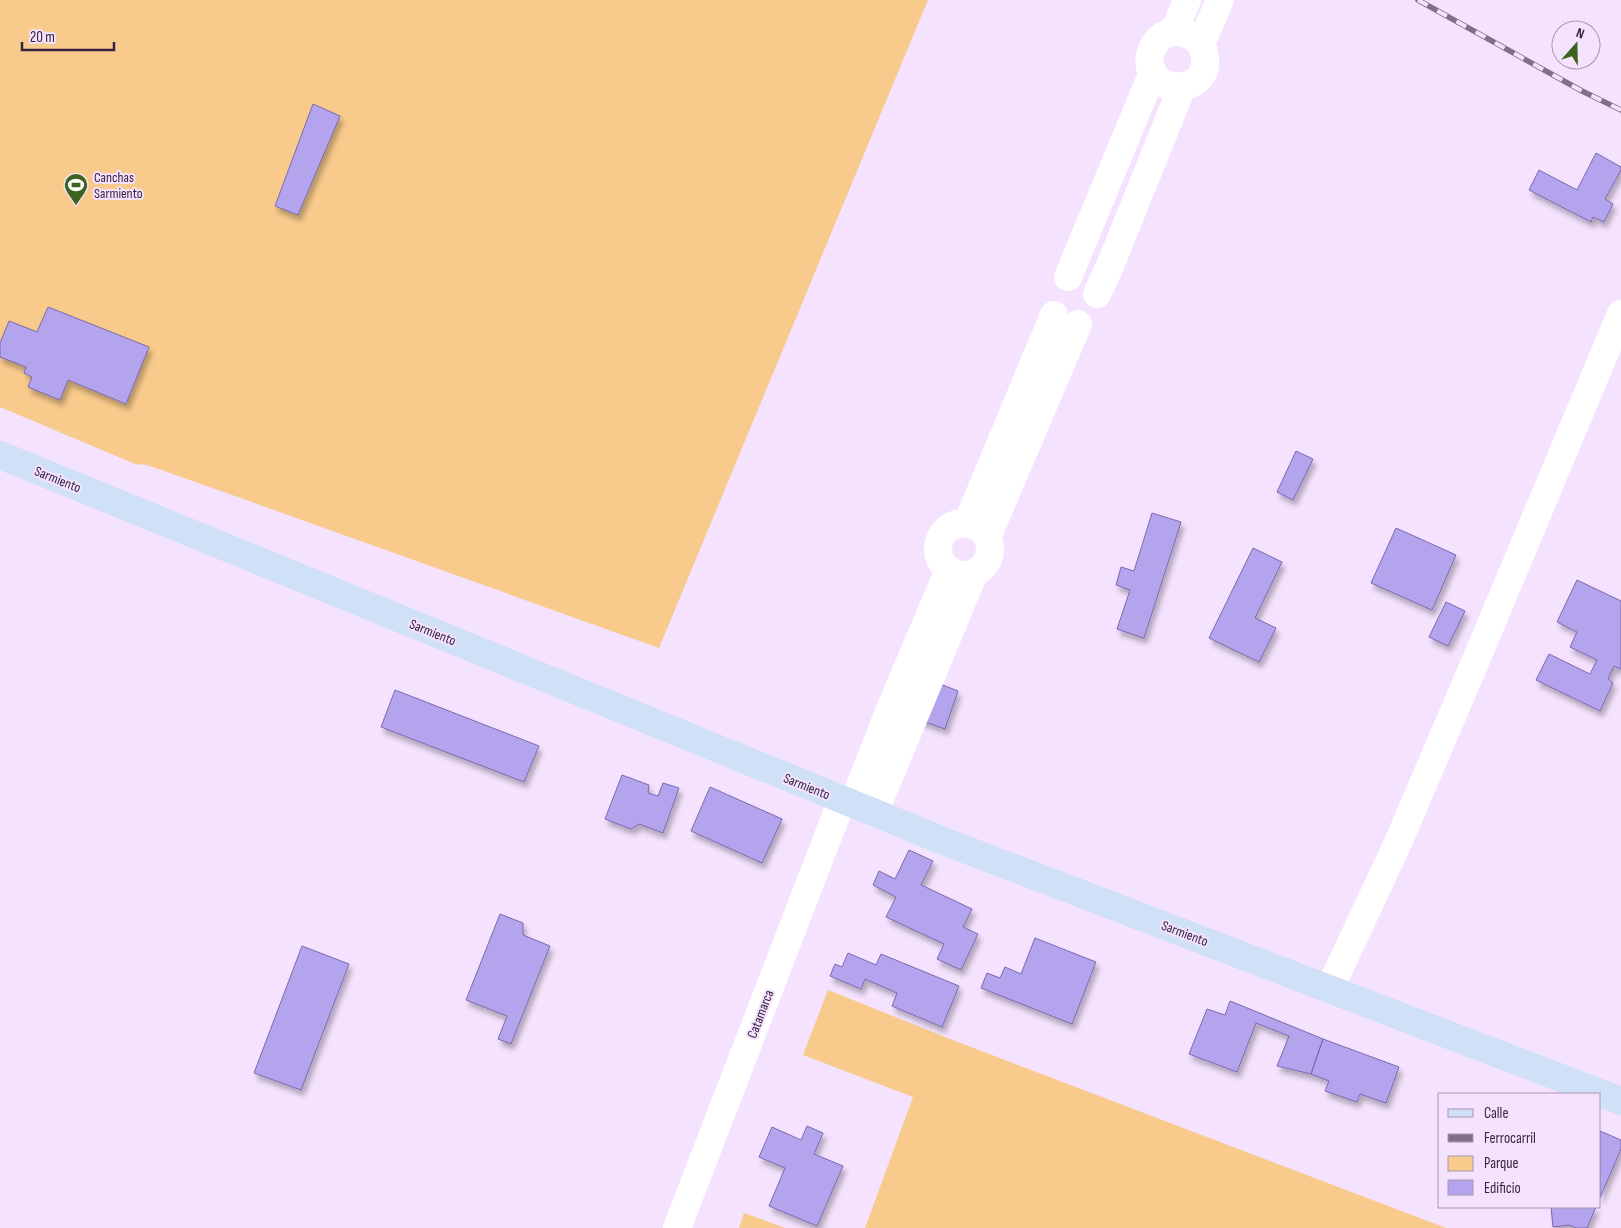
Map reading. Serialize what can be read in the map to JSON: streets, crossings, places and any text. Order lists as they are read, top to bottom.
{
  "streets": {
    "main road": ["Sarmiento"],
    "street": ["Catamarca"]
  },
  "crossings": [
    ["Sarmiento", "Catamarca"]
  ],
  "places": {
    "sports": ["Canchas Sarmiento"]
  },
  "legend": [
    "Calle",
    "Ferrocarril",
    "Parque",
    "Edificio"
  ],
  "scale_bar": "20 m",
  "north": "top"
}
